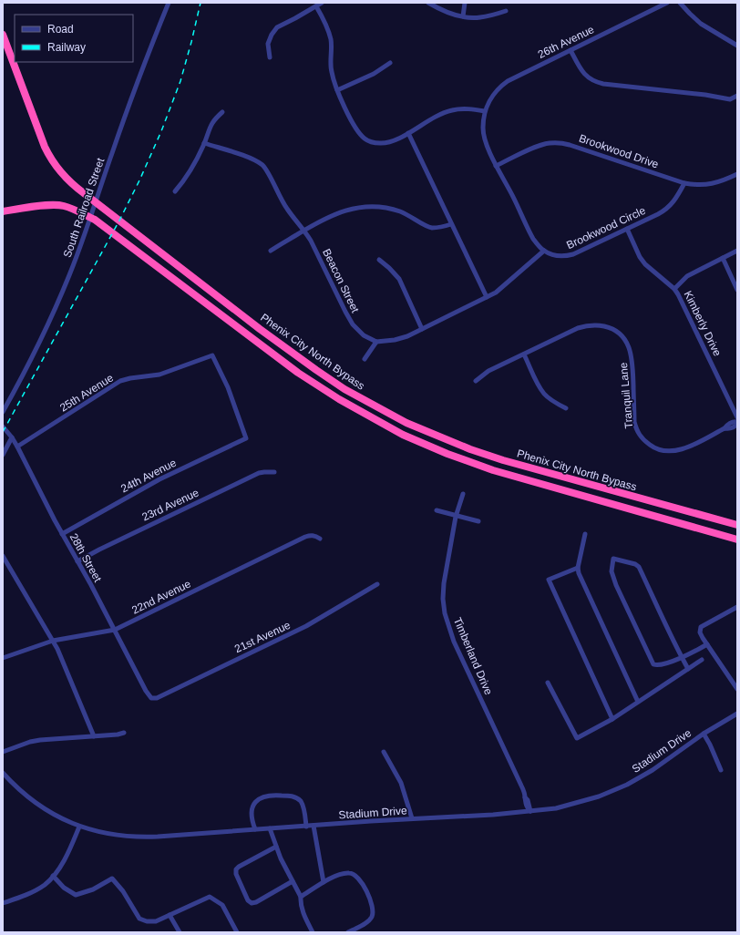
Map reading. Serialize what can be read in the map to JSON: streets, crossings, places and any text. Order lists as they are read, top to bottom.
{
  "streets": {
    "highway": ["Phenix City North Bypass"],
    "street": [
      "26th Avenue",
      "Brookwood Drive",
      "South Railroad Street",
      "Brookwood Circle",
      "Beacon Street",
      "Kimberly Drive",
      "25th Avenue",
      "Tranquil Lane",
      "24th Avenue",
      "23rd Avenue",
      "28th Street",
      "22nd Avenue",
      "21st Avenue",
      "Timberland Drive",
      "Stadium Drive"
    ]
  },
  "crossings": [
    ["Brookwood Drive", "Brookwood Circle"],
    ["Brookwood Circle", "Kimberly Drive"],
    ["25th Avenue", "24th Avenue"],
    ["25th Avenue", "28th Street"],
    ["24th Avenue", "28th Street"],
    ["23rd Avenue", "28th Street"],
    ["28th Street", "22nd Avenue"],
    ["28th Street", "21st Avenue"],
    ["Timberland Drive", "Stadium Drive"]
  ],
  "legend": ["Road", "Railway"]
}
